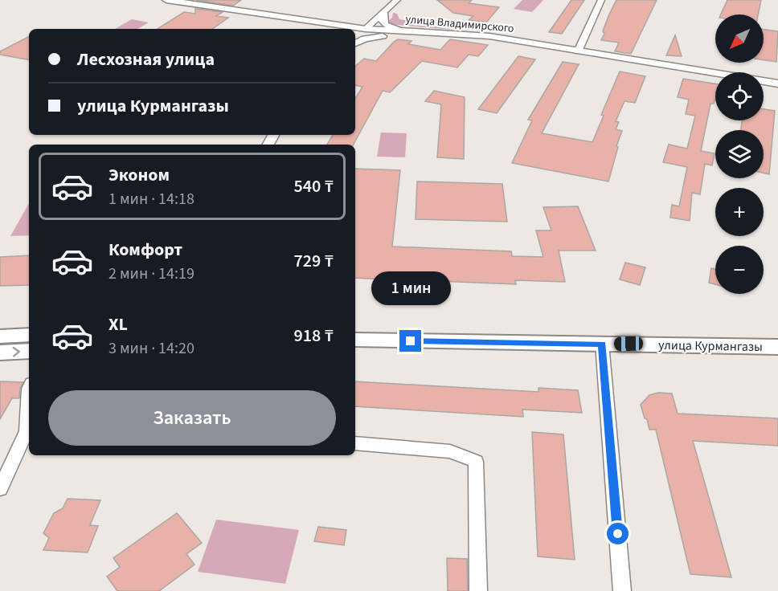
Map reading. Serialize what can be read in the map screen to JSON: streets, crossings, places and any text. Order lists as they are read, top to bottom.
{
  "streets": {
    "main road": ["улица Курмангазы"],
    "street": ["улица Владимирского"]
  },
  "north": "bottom left",
  "page": {
    "map_buttons": ["+", "−"],
    "banner": ["Лесхозная улица", "улица Курмангазы"],
    "list": [
      {
        "name": "Эконом",
        "note": "1 мин · 14:18",
        "value": "540 ₸"
      },
      {
        "name": "Комфорт",
        "note": "2 мин · 14:19",
        "value": "729 ₸"
      },
      {
        "name": "XL",
        "note": "3 мин · 14:20",
        "value": "918 ₸"
      }
    ],
    "bubble": "1 мин",
    "buttons": "Заказать"
  }
}
